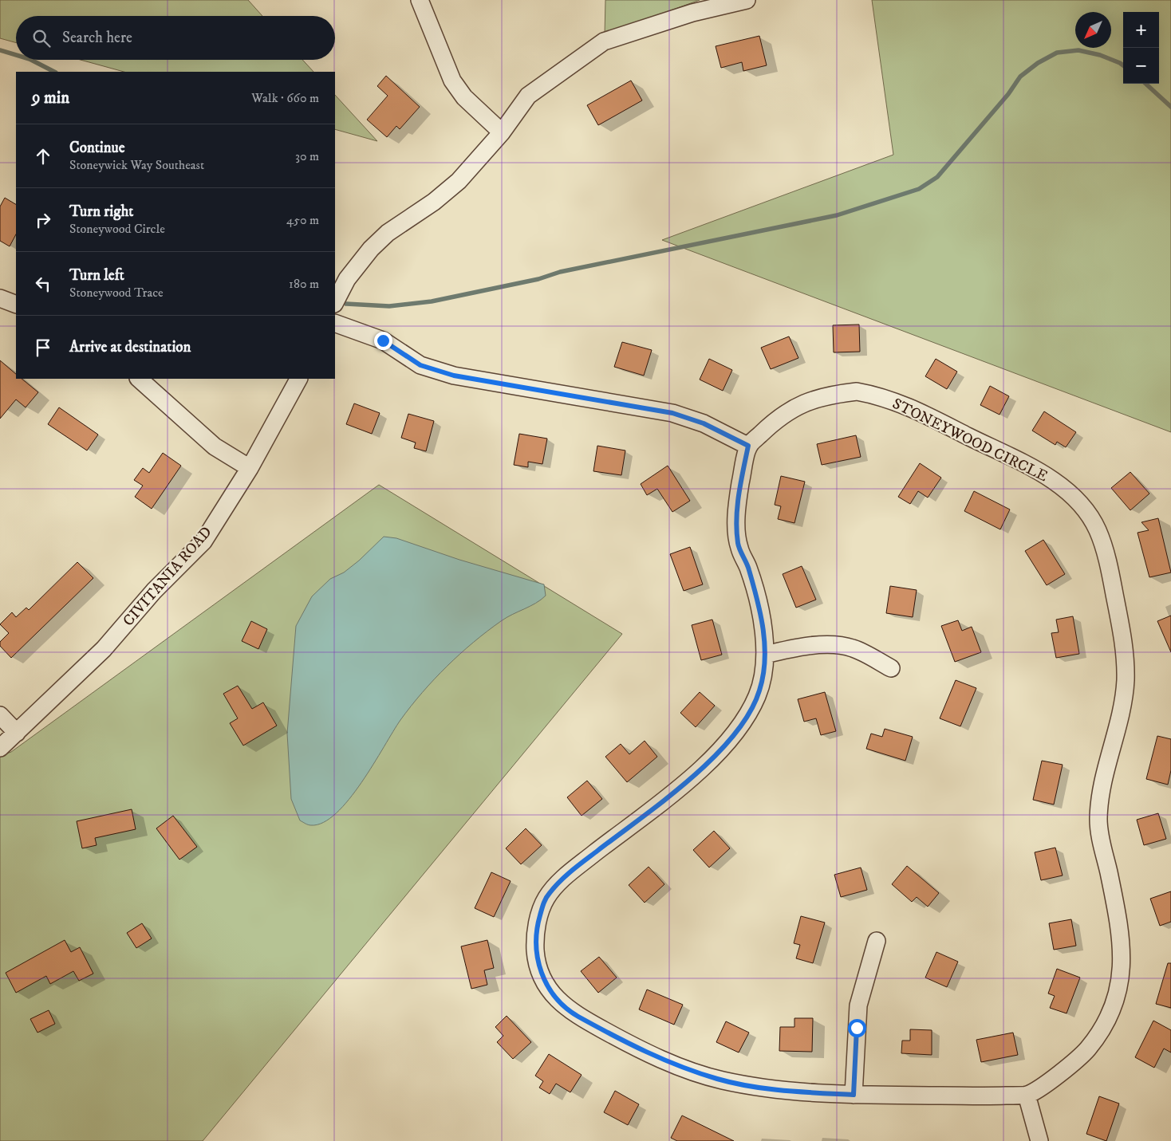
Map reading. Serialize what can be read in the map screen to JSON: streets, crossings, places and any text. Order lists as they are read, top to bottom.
{
  "streets": {
    "street": ["STONEYWOOD CIRCLE", "CIVITANIA ROAD"]
  },
  "north": "bottom left",
  "page": {
    "map_buttons": ["+", "−"],
    "search": "Search here",
    "heading": ["9 min", "Walk · 660 m"],
    "list": [
      ["Continue", "Stoneywick Way Southeast", "30 m"],
      ["Turn right", "Stoneywood Circle", "450 m"],
      ["Turn left", "Stoneywood Trace", "180 m"],
      "Arrive at destination"
    ]
  }
}
